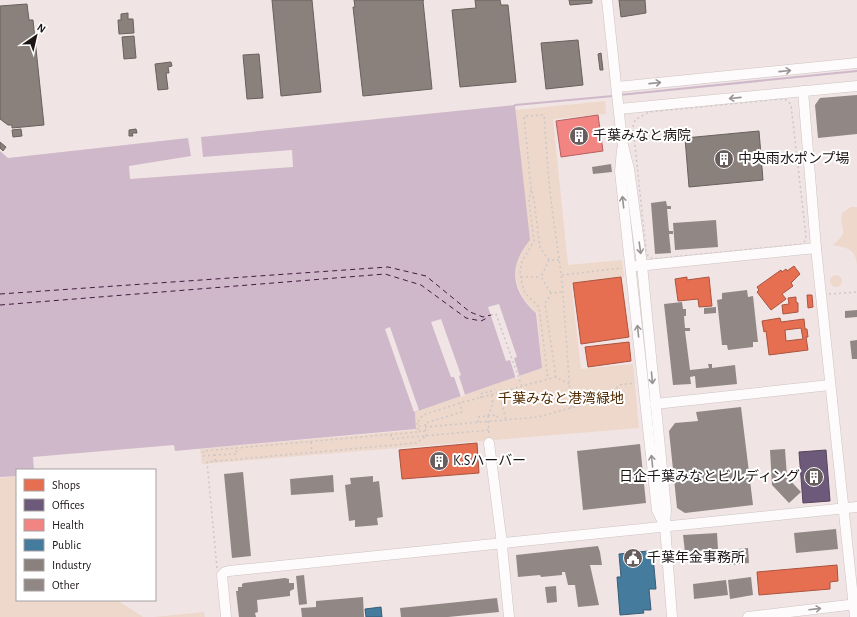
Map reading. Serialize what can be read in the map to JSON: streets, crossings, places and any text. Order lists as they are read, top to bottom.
{
  "parks": ["千葉みなと港湾緑地"],
  "places": {
    "building": [
      "千葉みなと病院",
      "中央雨水ポンプ場",
      "K.Sハーバー",
      "日企千葉みなとビルディング"
    ],
    "public building": ["千葉年金事務所"]
  },
  "legend": [
    "Shops",
    "Offices",
    "Health",
    "Public",
    "Industry",
    "Other"
  ],
  "north": "top right"
}
